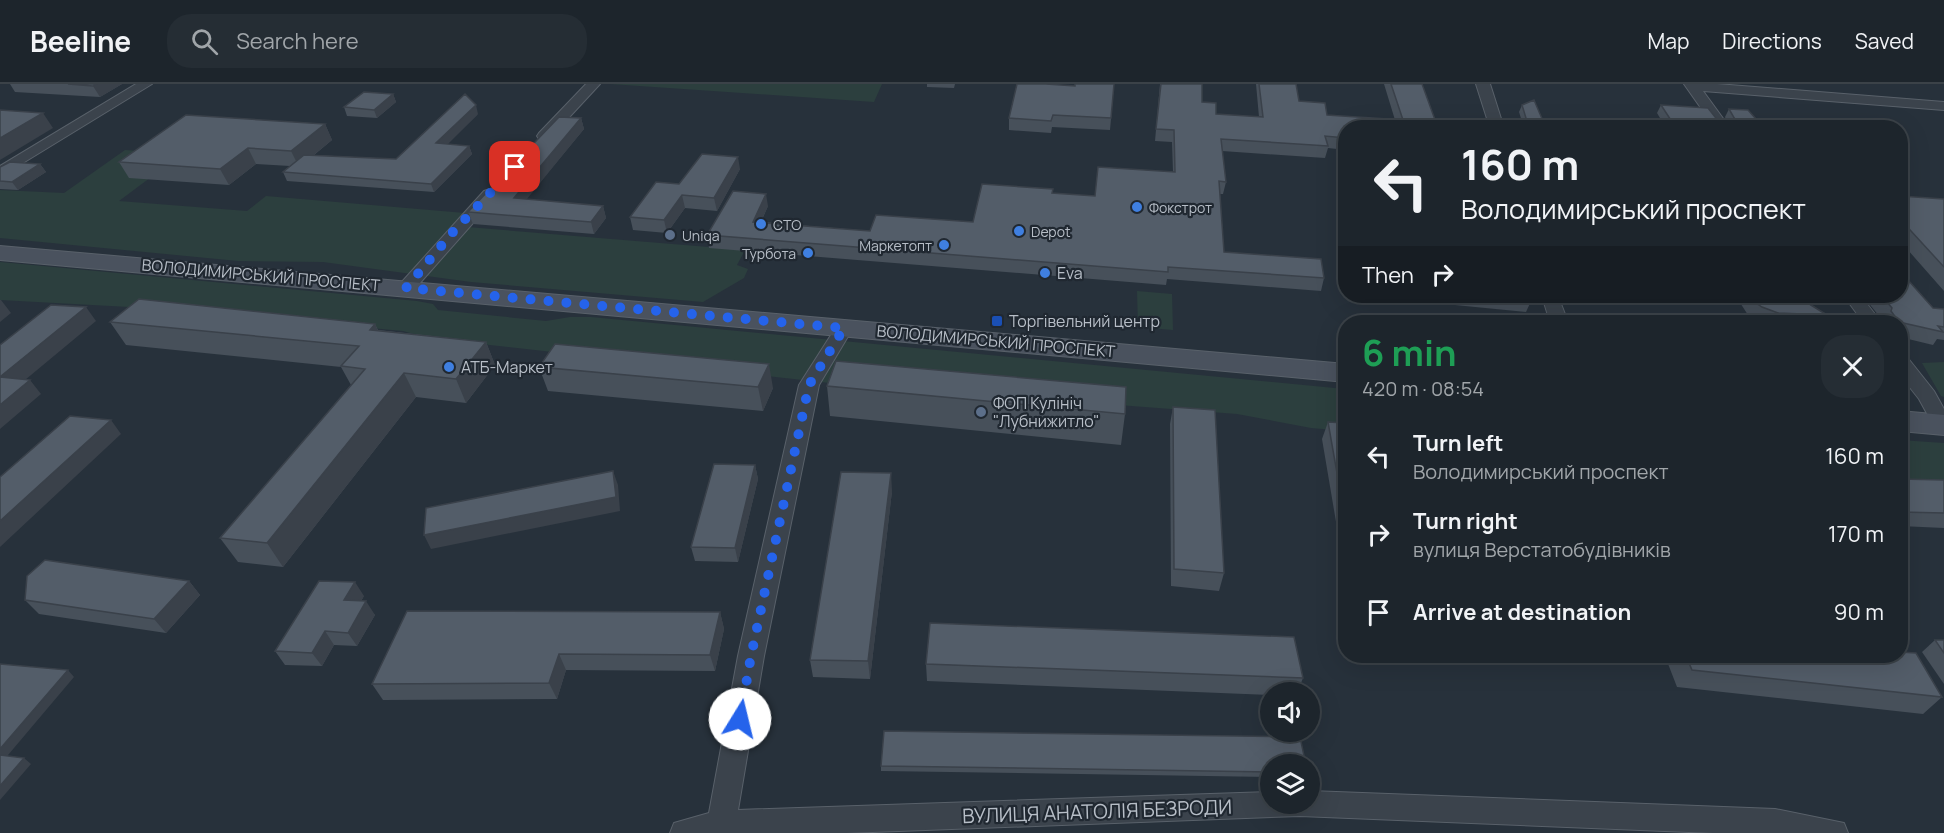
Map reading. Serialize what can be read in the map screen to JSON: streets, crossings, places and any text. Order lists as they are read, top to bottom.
{
  "streets": {
    "main road": ["ВОЛОДИМИРСЬКИЙ ПРОСПЕКТ"],
    "street": ["ВУЛИЦЯ АНАТОЛІЯ БЕЗРОДИ"]
  },
  "places": {
    "other": [
      "Фокстрот",
      "СТО",
      "Depot",
      "Uniqa",
      "Маркетопт",
      "Турбота",
      "Eva",
      "АТБ-Маркет",
      "ФОП Кулініч \"Лубнижитло\""
    ],
    "transit": ["Торгівельний центр"]
  },
  "page": {
    "header": "Beeline",
    "search": "Search here",
    "nav": ["Map", "Directions", "Saved"],
    "turn": ["160 m", "Володимирський проспект"],
    "then": "Then",
    "heading": ["6 min", "420 m · 08:54"],
    "list": [
      {
        "name": "Turn left",
        "note": "Володимирський проспект",
        "value": "160 m"
      },
      {
        "name": "Turn right",
        "note": "вулиця Верстатобудівників",
        "value": "170 m"
      },
      {
        "name": "Arrive at destination",
        "value": "90 m"
      }
    ]
  }
}
